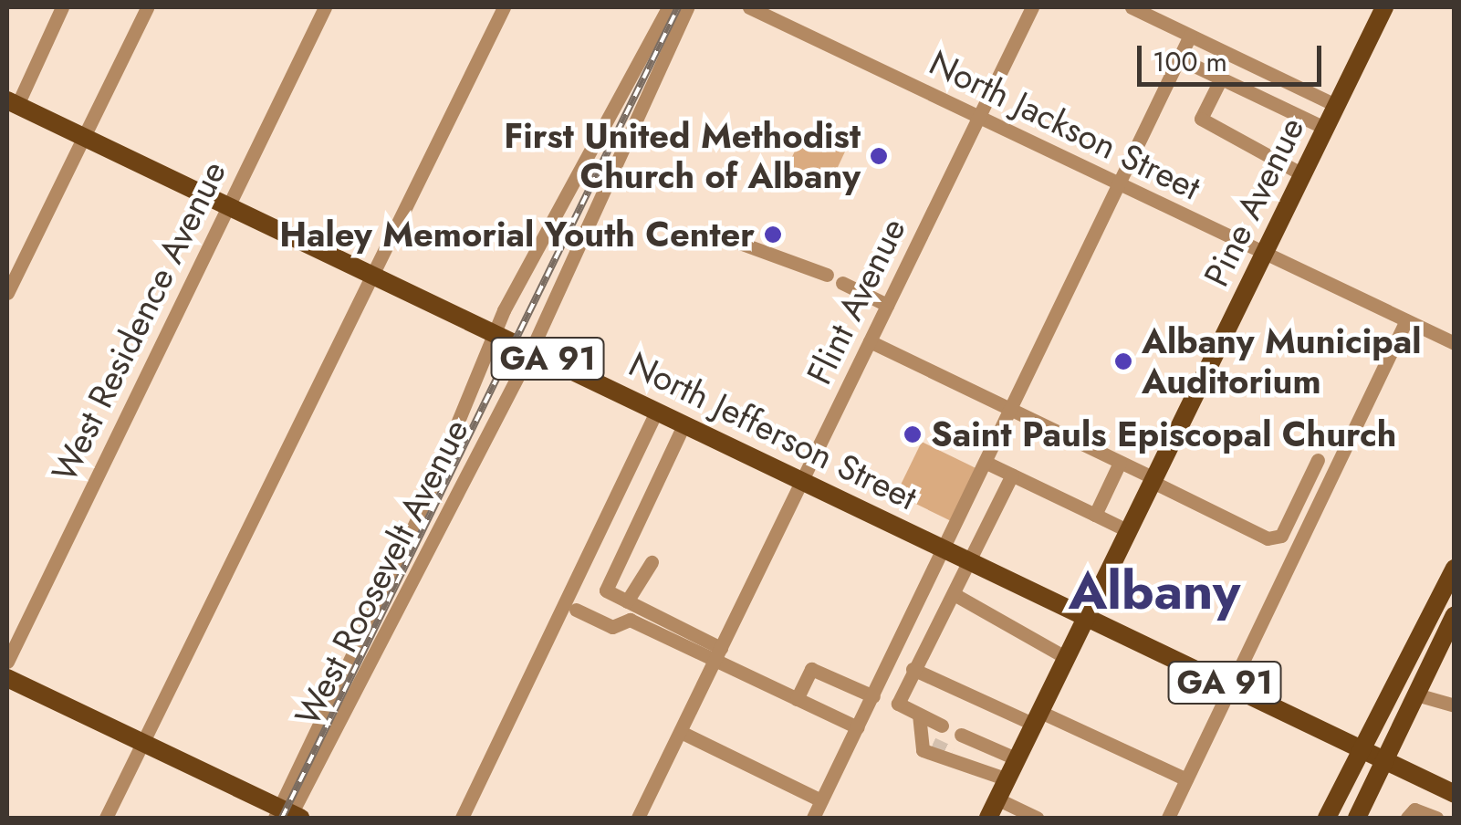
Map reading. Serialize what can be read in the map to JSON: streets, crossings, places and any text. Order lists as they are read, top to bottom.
{
  "streets": {
    "main road": ["Pine Avenue", "GA 91", "North Jefferson Street"],
    "street": [
      "North Jackson Street",
      "Flint Avenue",
      "West Residence Avenue",
      "West Roosevelt Avenue"
    ]
  },
  "crossings": [
    ["North Jackson Street", "Pine Avenue"],
    ["North Jackson Street", "Flint Avenue"],
    ["Pine Avenue", "North Jefferson Street"],
    ["Flint Avenue", "North Jefferson Street"],
    ["West Residence Avenue", "North Jefferson Street"],
    ["GA 91", "North Jefferson Street"],
    ["North Jefferson Street", "West Roosevelt Avenue"]
  ],
  "districts": ["Albany"],
  "places": [
    "First United Methodist Church of Albany",
    "Haley Memorial Youth Center",
    "Albany Municipal Auditorium",
    "Saint Pauls Episcopal Church"
  ],
  "scale_bar": "100 m"
}
